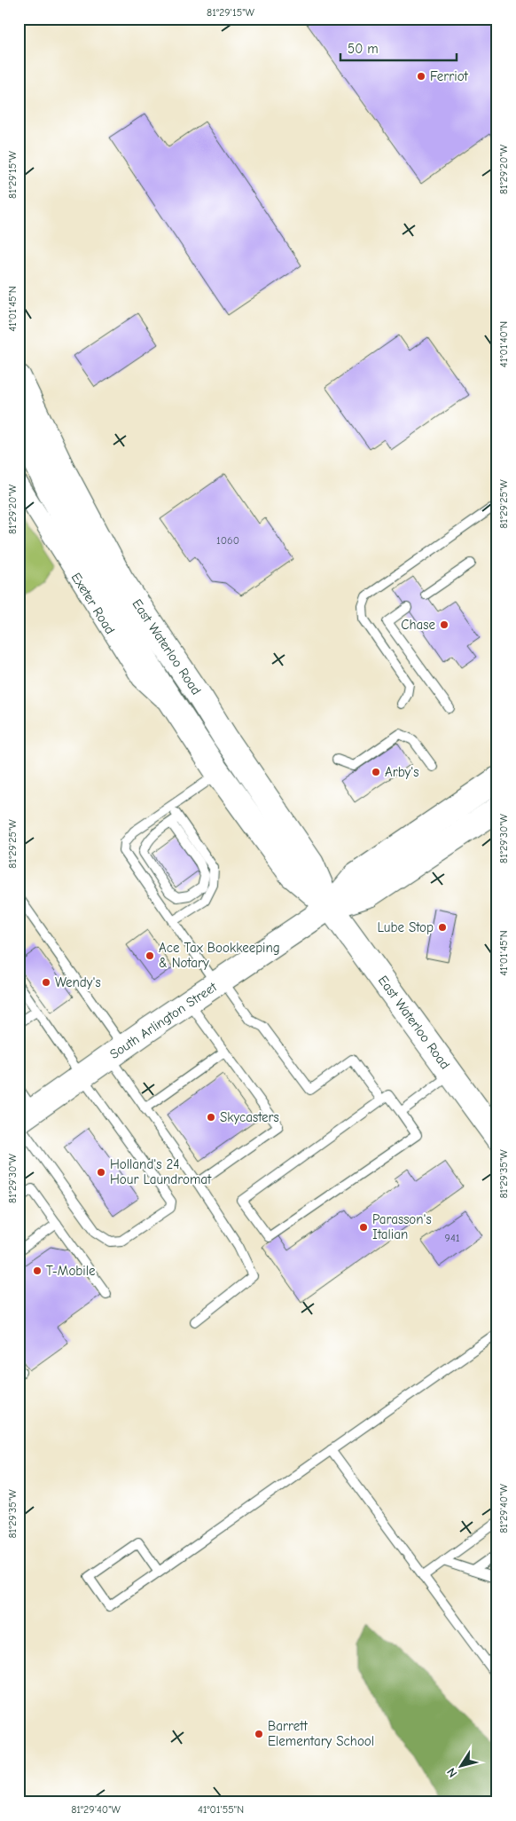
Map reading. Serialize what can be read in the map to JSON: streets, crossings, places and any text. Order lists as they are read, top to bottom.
{
  "streets": {
    "main road": ["East Waterloo Road", "South Arlington Street"],
    "street": ["Exeter Road"]
  },
  "crossings": [
    ["Exeter Road", "East Waterloo Road"],
    ["East Waterloo Road", "South Arlington Street"]
  ],
  "places": [
    "Ferriot",
    "Chase",
    "Arby's",
    "Lube Stop",
    "Ace Tax Bookkeeping & Notary",
    "Wendy's",
    "Skycasters",
    "Holland's 24 Hour Laundromat",
    "Parasson's Italian",
    "T-Mobile",
    "Barrett Elementary School"
  ],
  "house_numbers": ["1060", "941"],
  "scale_bar": "50 m",
  "north": "bottom left",
  "coordinates": [
    "81°29'15\"W",
    "81°29'20\"W",
    "41°01'45\"N",
    "41°01'40\"N",
    "81°29'25\"W",
    "81°29'30\"W",
    "81°29'35\"W",
    "81°29'40\"W",
    "41°01'55\"N"
  ]
}
